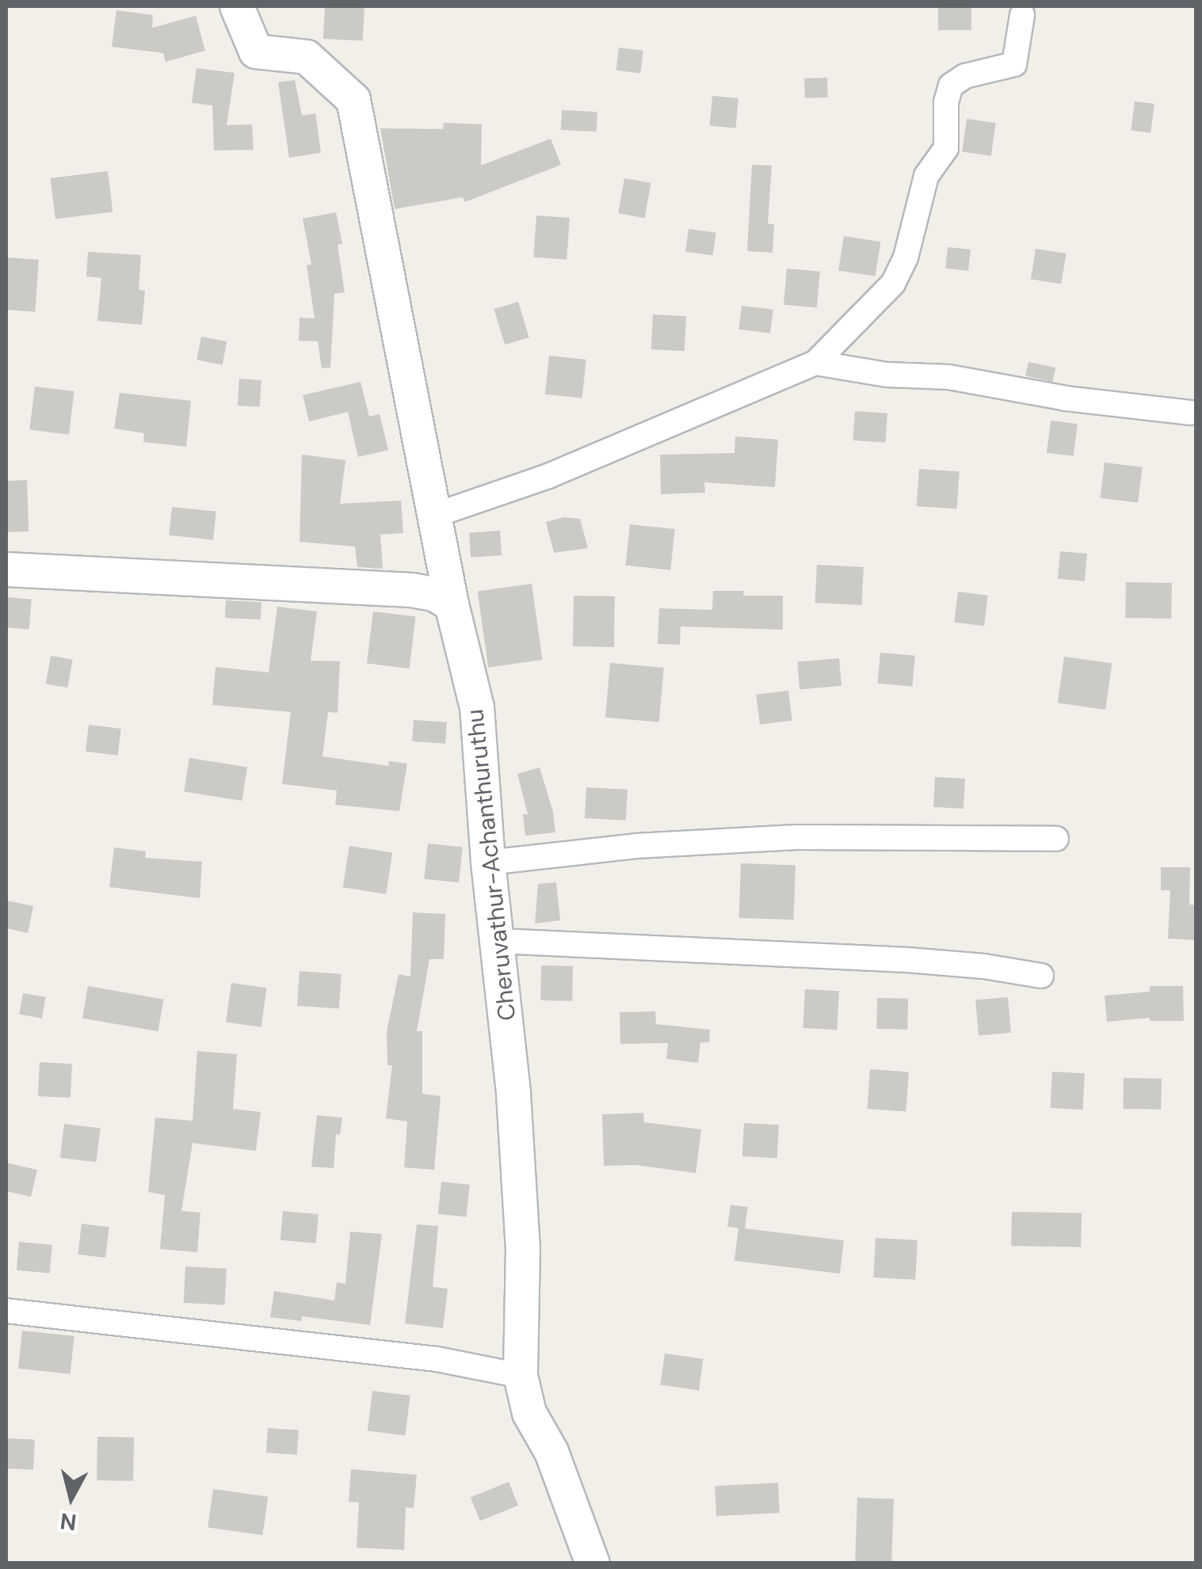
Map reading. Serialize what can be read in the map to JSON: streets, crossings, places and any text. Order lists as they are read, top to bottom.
{
  "streets": {
    "main road": ["Cheruvathur-Achanthuruthu"]
  },
  "north": "bottom"
}
